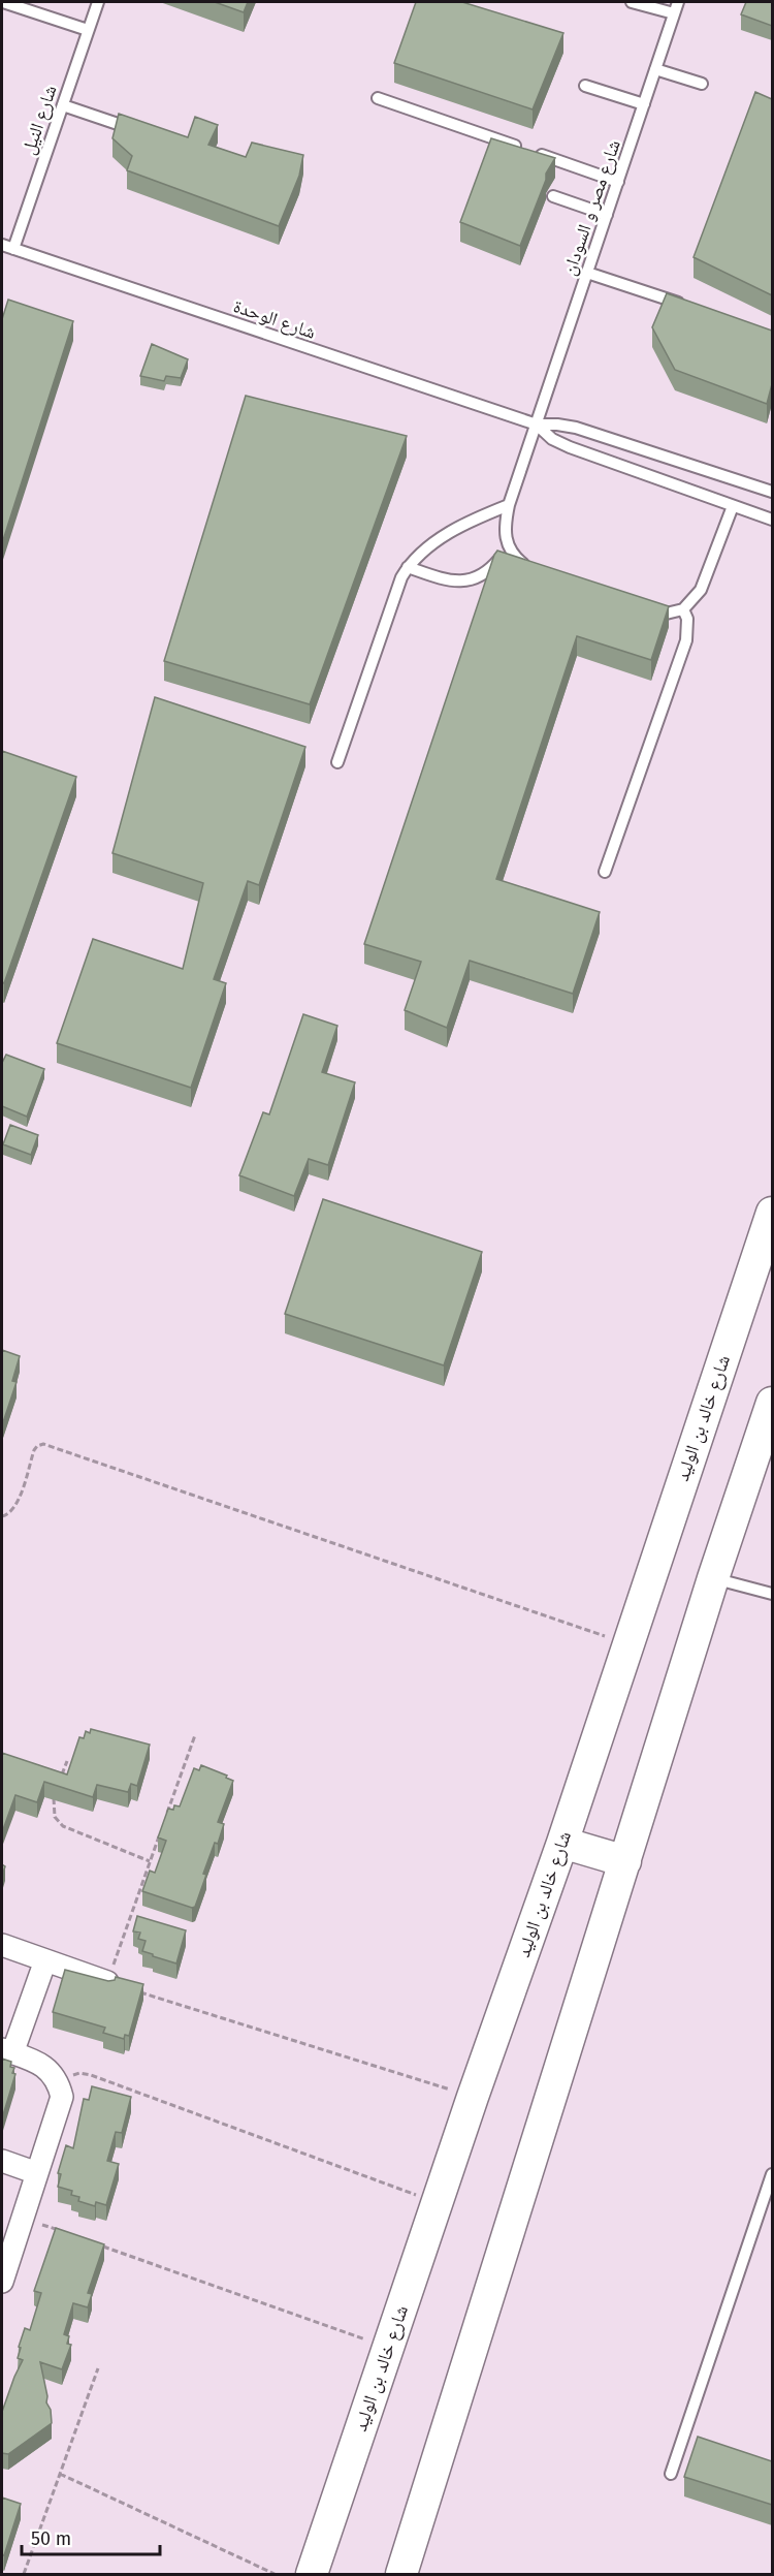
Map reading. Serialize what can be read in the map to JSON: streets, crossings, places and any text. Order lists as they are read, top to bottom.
{
  "streets": {
    "main road": ["شارع خالد بن الوليد"],
    "lane": ["شارع النيل", "شارع مصر و السودان", "شارع الوحدة"]
  },
  "crossings": [
    ["شارع النيل", "شارع الوحدة"],
    ["شارع مصر و السودان", "شارع الوحدة"]
  ],
  "scale_bar": "50 m"
}
